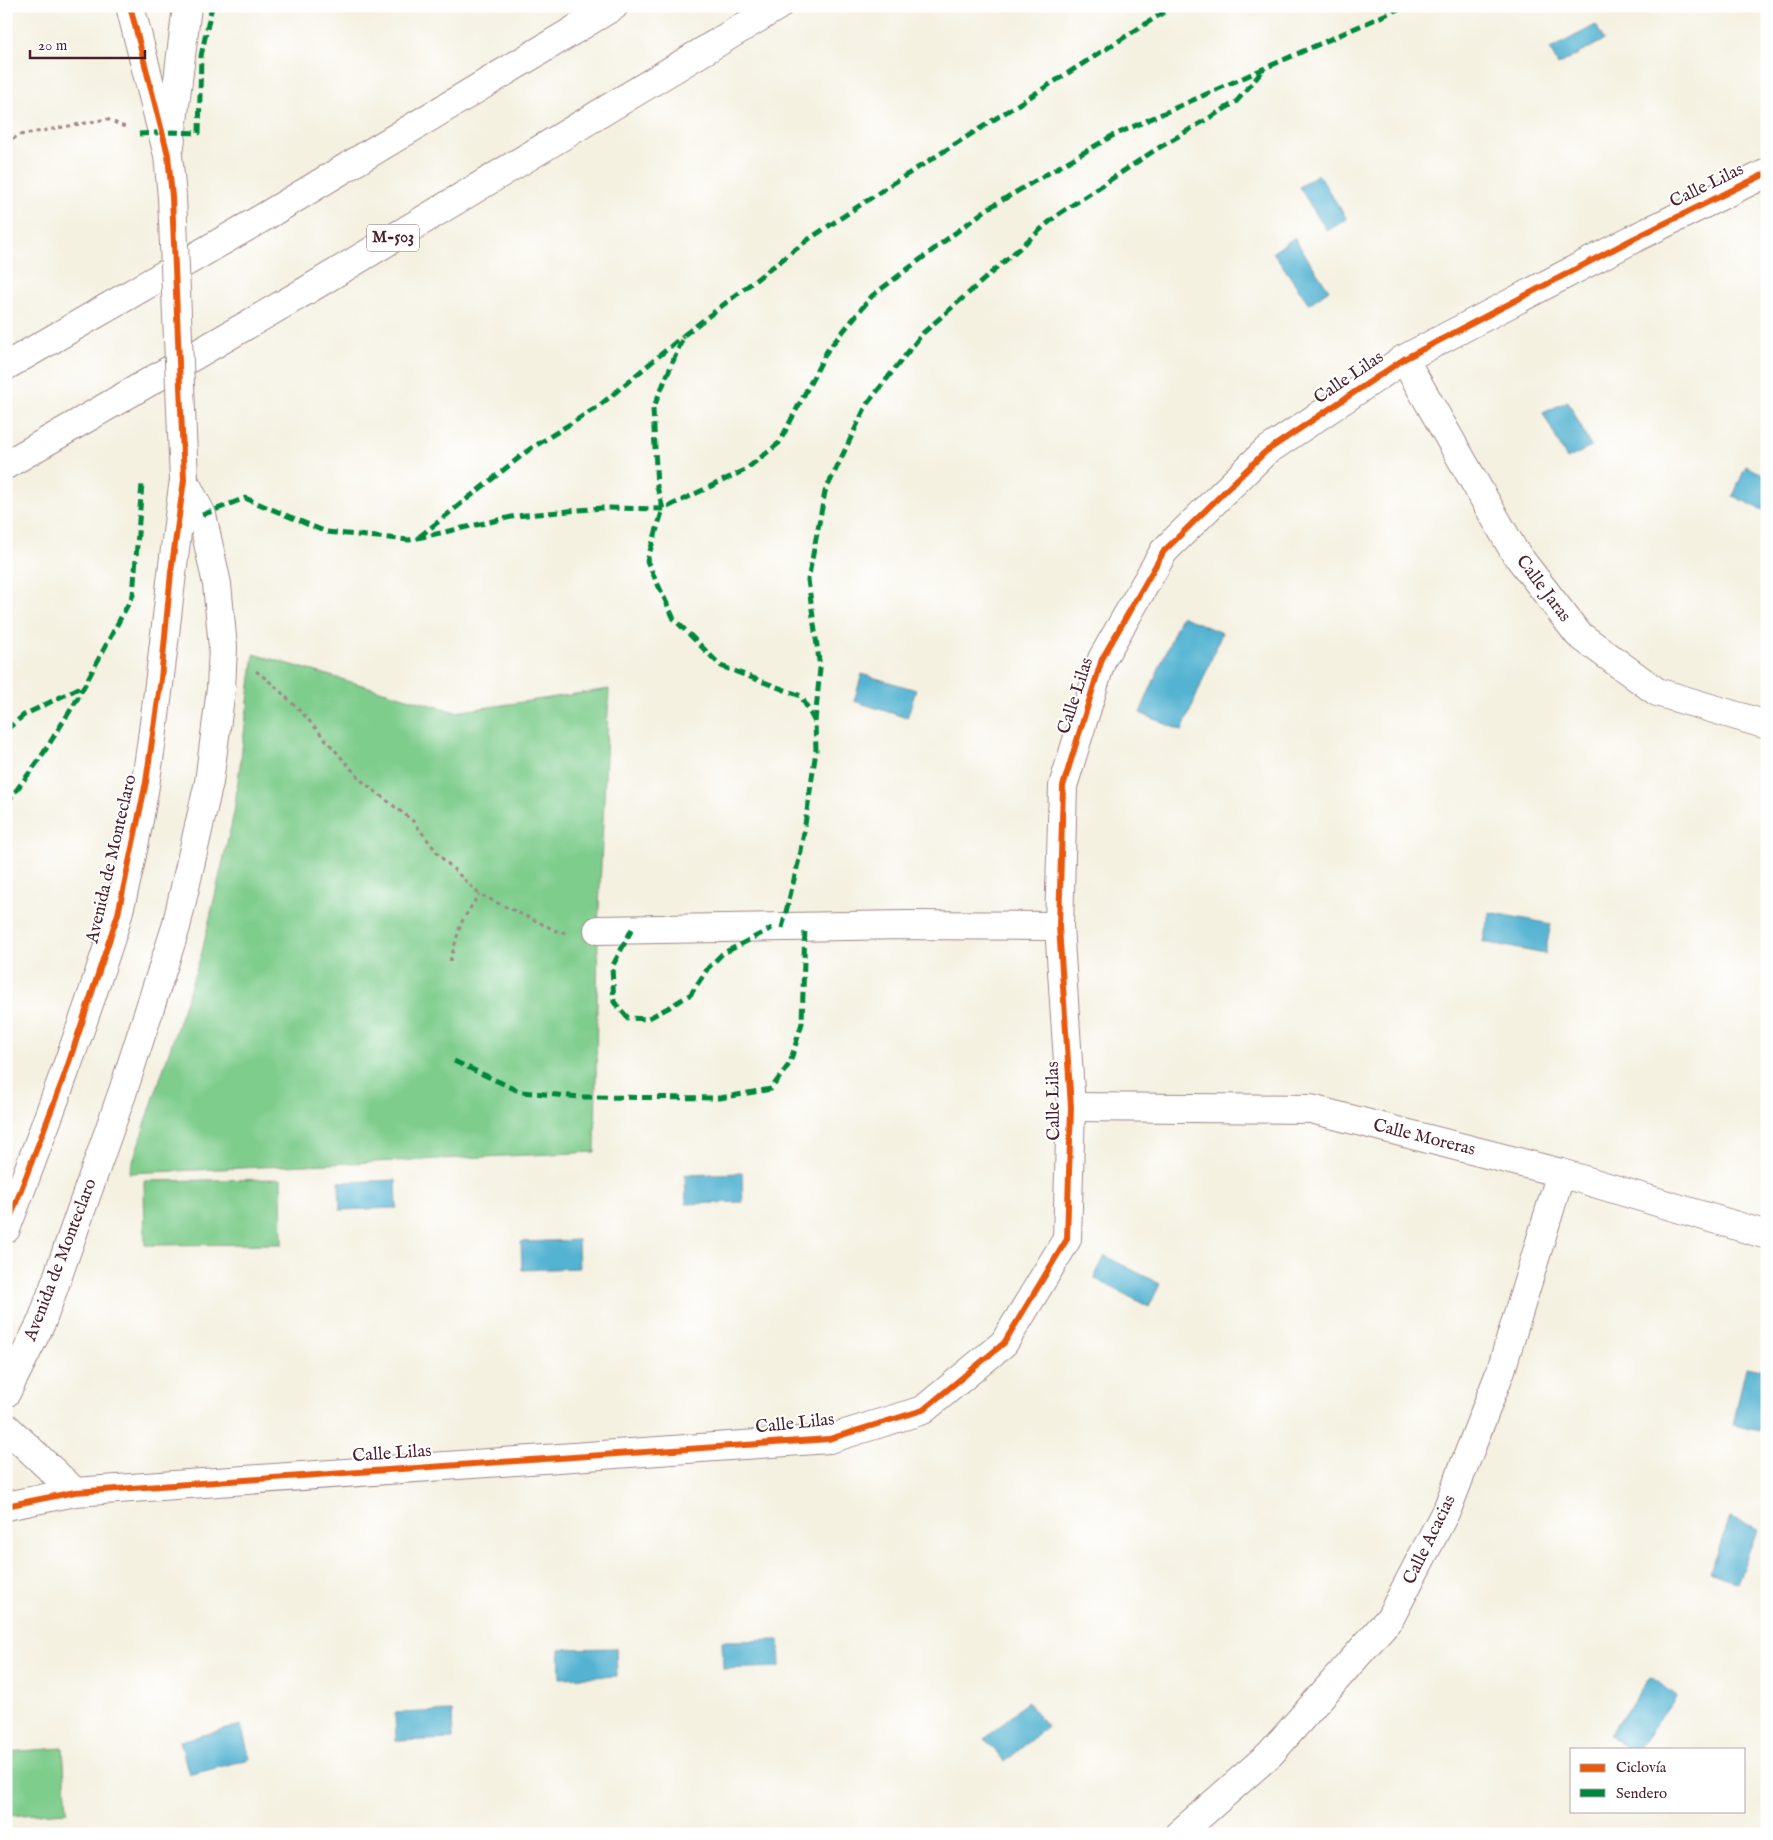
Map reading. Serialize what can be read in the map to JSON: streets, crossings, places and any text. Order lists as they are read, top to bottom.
{
  "streets": {
    "main road": [
      "Calle Lilas",
      "M-503",
      "Calle Jaras",
      "Avenida de Monteclaro",
      "Calle Moreras",
      "Calle Acacias"
    ]
  },
  "crossings": [
    ["Calle Lilas", "Calle Jaras"],
    ["Calle Lilas", "Calle Moreras"],
    ["Calle Moreras", "Calle Acacias"]
  ],
  "legend": ["Ciclovía", "Sendero"],
  "scale_bar": "20 m"
}
